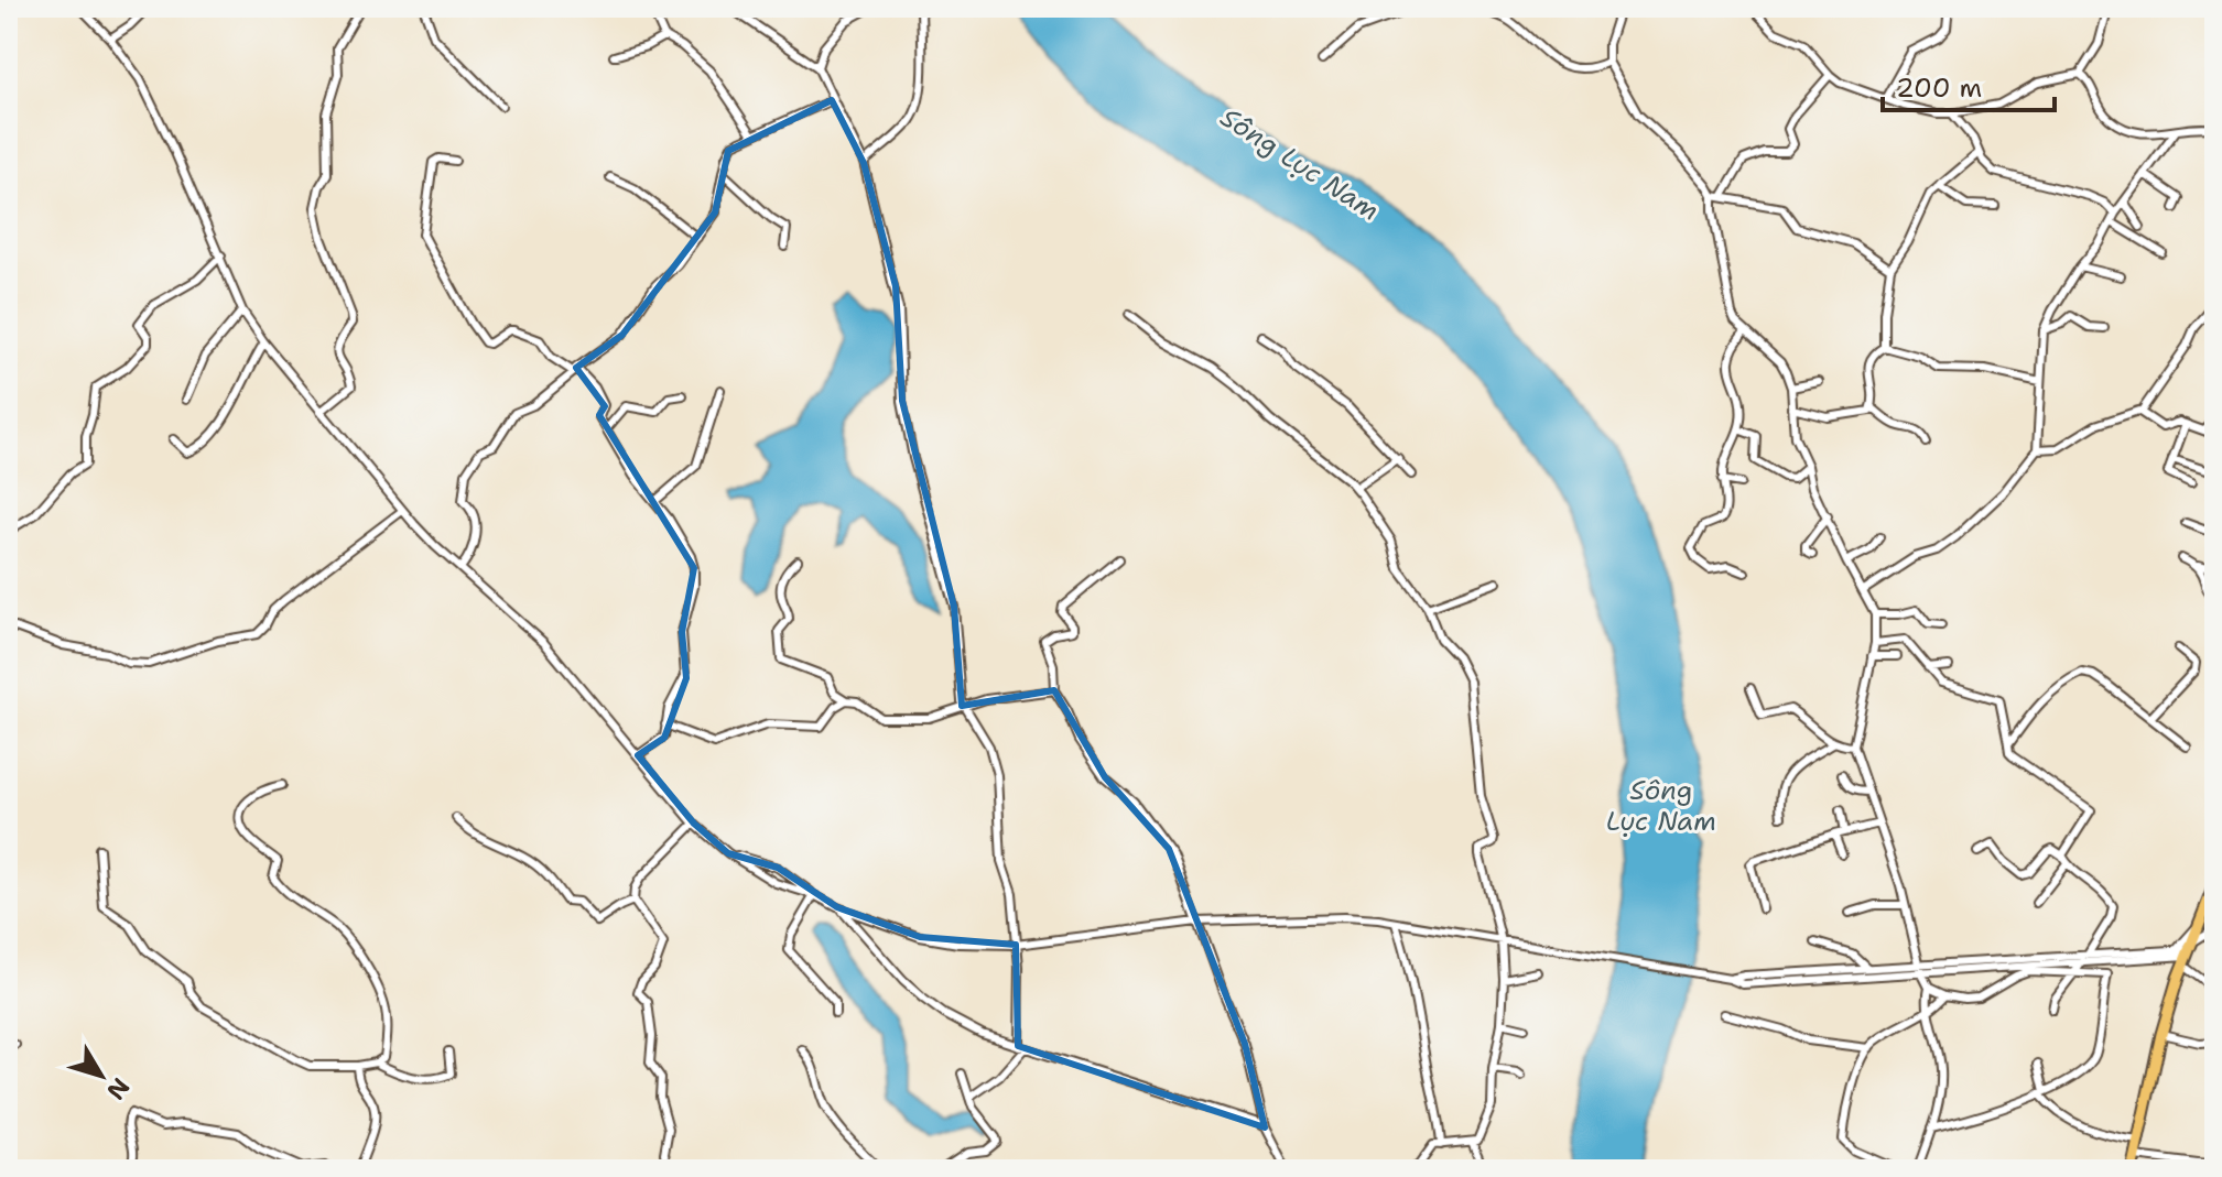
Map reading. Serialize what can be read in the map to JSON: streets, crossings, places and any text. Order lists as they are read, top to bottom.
{
  "water": ["Sông Lục Nam"],
  "scale_bar": "200 m",
  "north": "bottom right"
}
